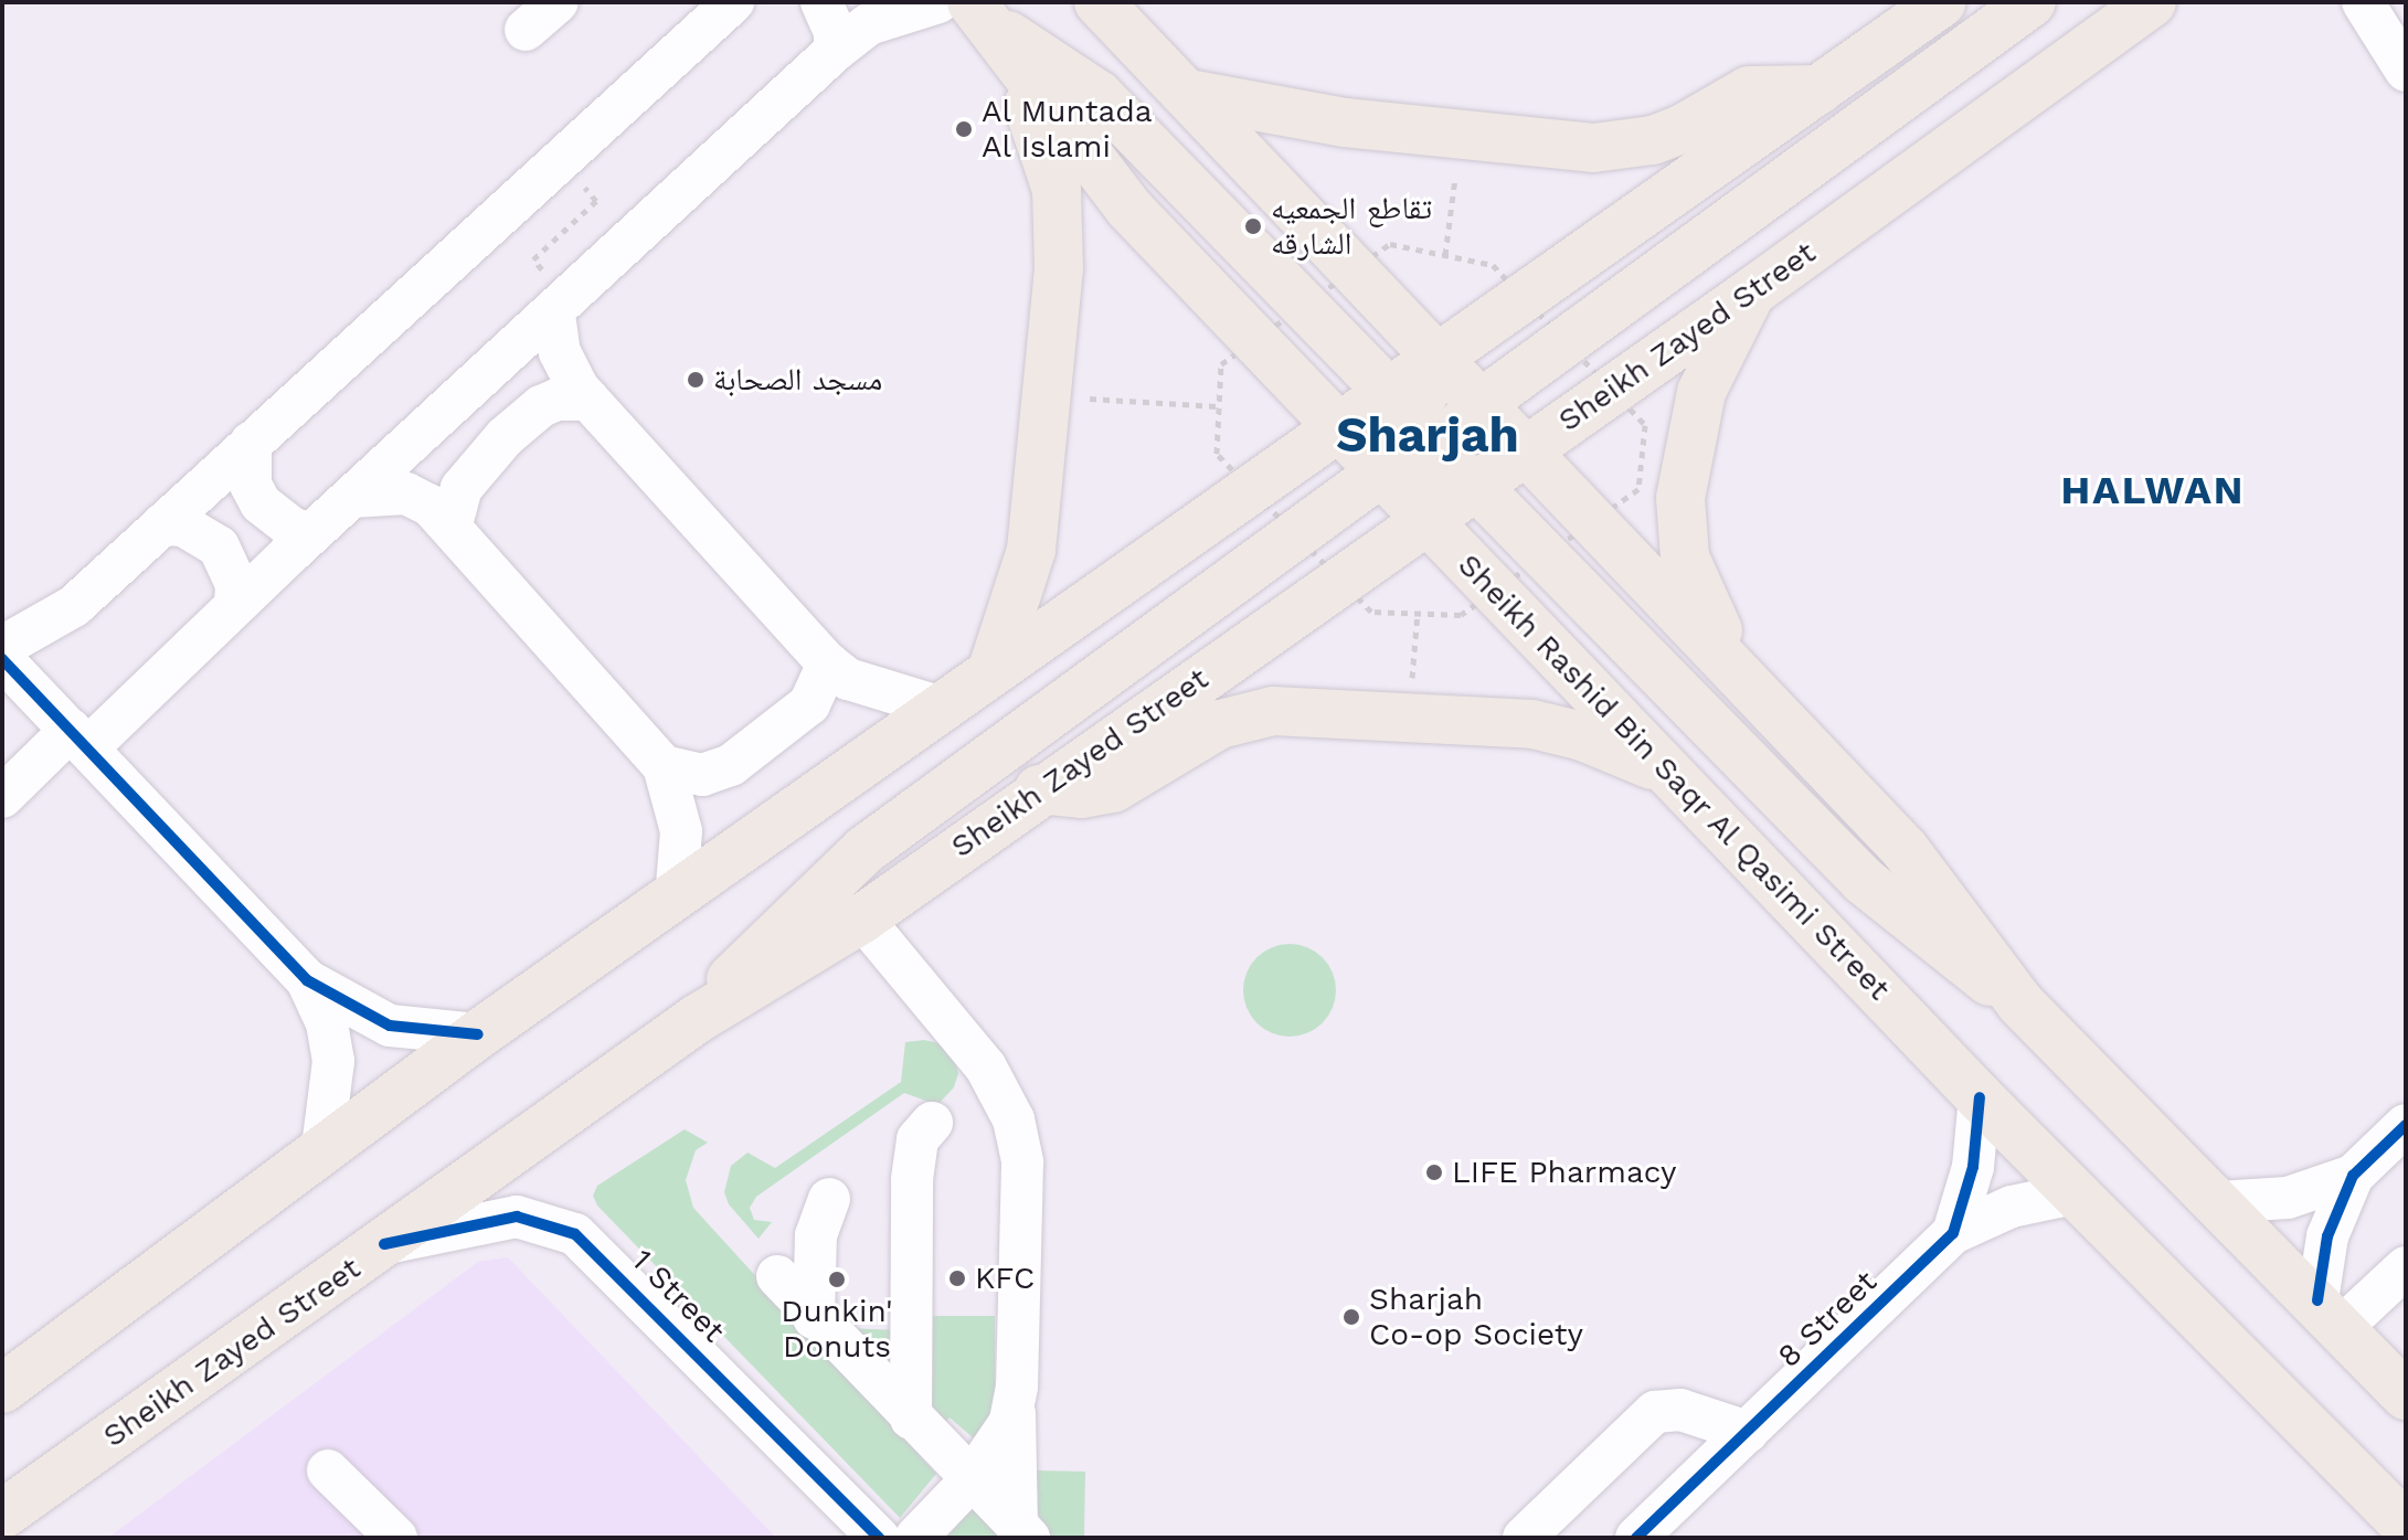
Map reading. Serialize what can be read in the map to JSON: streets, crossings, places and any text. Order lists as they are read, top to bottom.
{
  "streets": {
    "main road": ["Sheikh Zayed Street", "Sheikh Rashid Bin Saqr Al Qasimi Street"],
    "street": ["1 Street", "8 Street"]
  },
  "crossings": [
    ["Sheikh Zayed Street", "Sheikh Rashid Bin Saqr Al Qasimi Street"],
    ["Sheikh Zayed Street", "1 Street"],
    ["Sheikh Rashid Bin Saqr Al Qasimi Street", "8 Street"]
  ],
  "districts": ["Sharjah", "HALWAN"],
  "places": [
    "Al Muntada Al Islami",
    "تقاطع الجمعيه الشارقه",
    "مسجد الصحابة",
    "LIFE Pharmacy",
    "KFC",
    "Dunkin' Donuts",
    "Sharjah Co-op Society"
  ]
}
